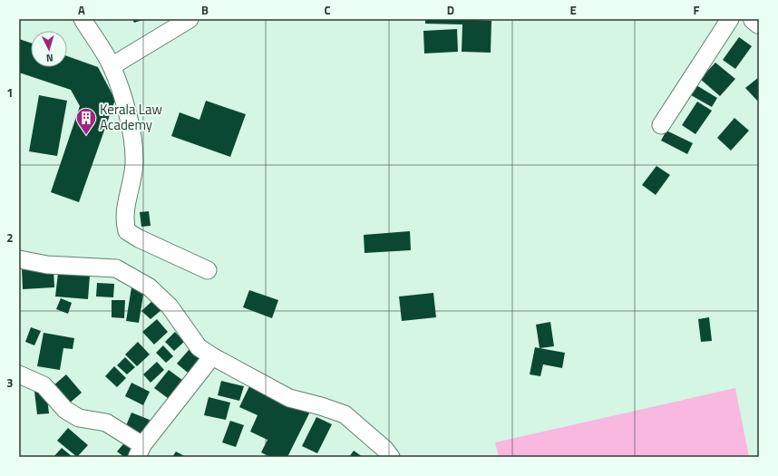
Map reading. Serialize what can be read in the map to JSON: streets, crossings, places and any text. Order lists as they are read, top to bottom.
{
  "places": {
    "building": ["Kerala Law Academy"]
  },
  "north": "bottom",
  "grid": {
    "columns": [
      "A",
      "B",
      "C",
      "D",
      "E",
      "F"
    ],
    "rows": ["1", "2", "3"]
  }
}
